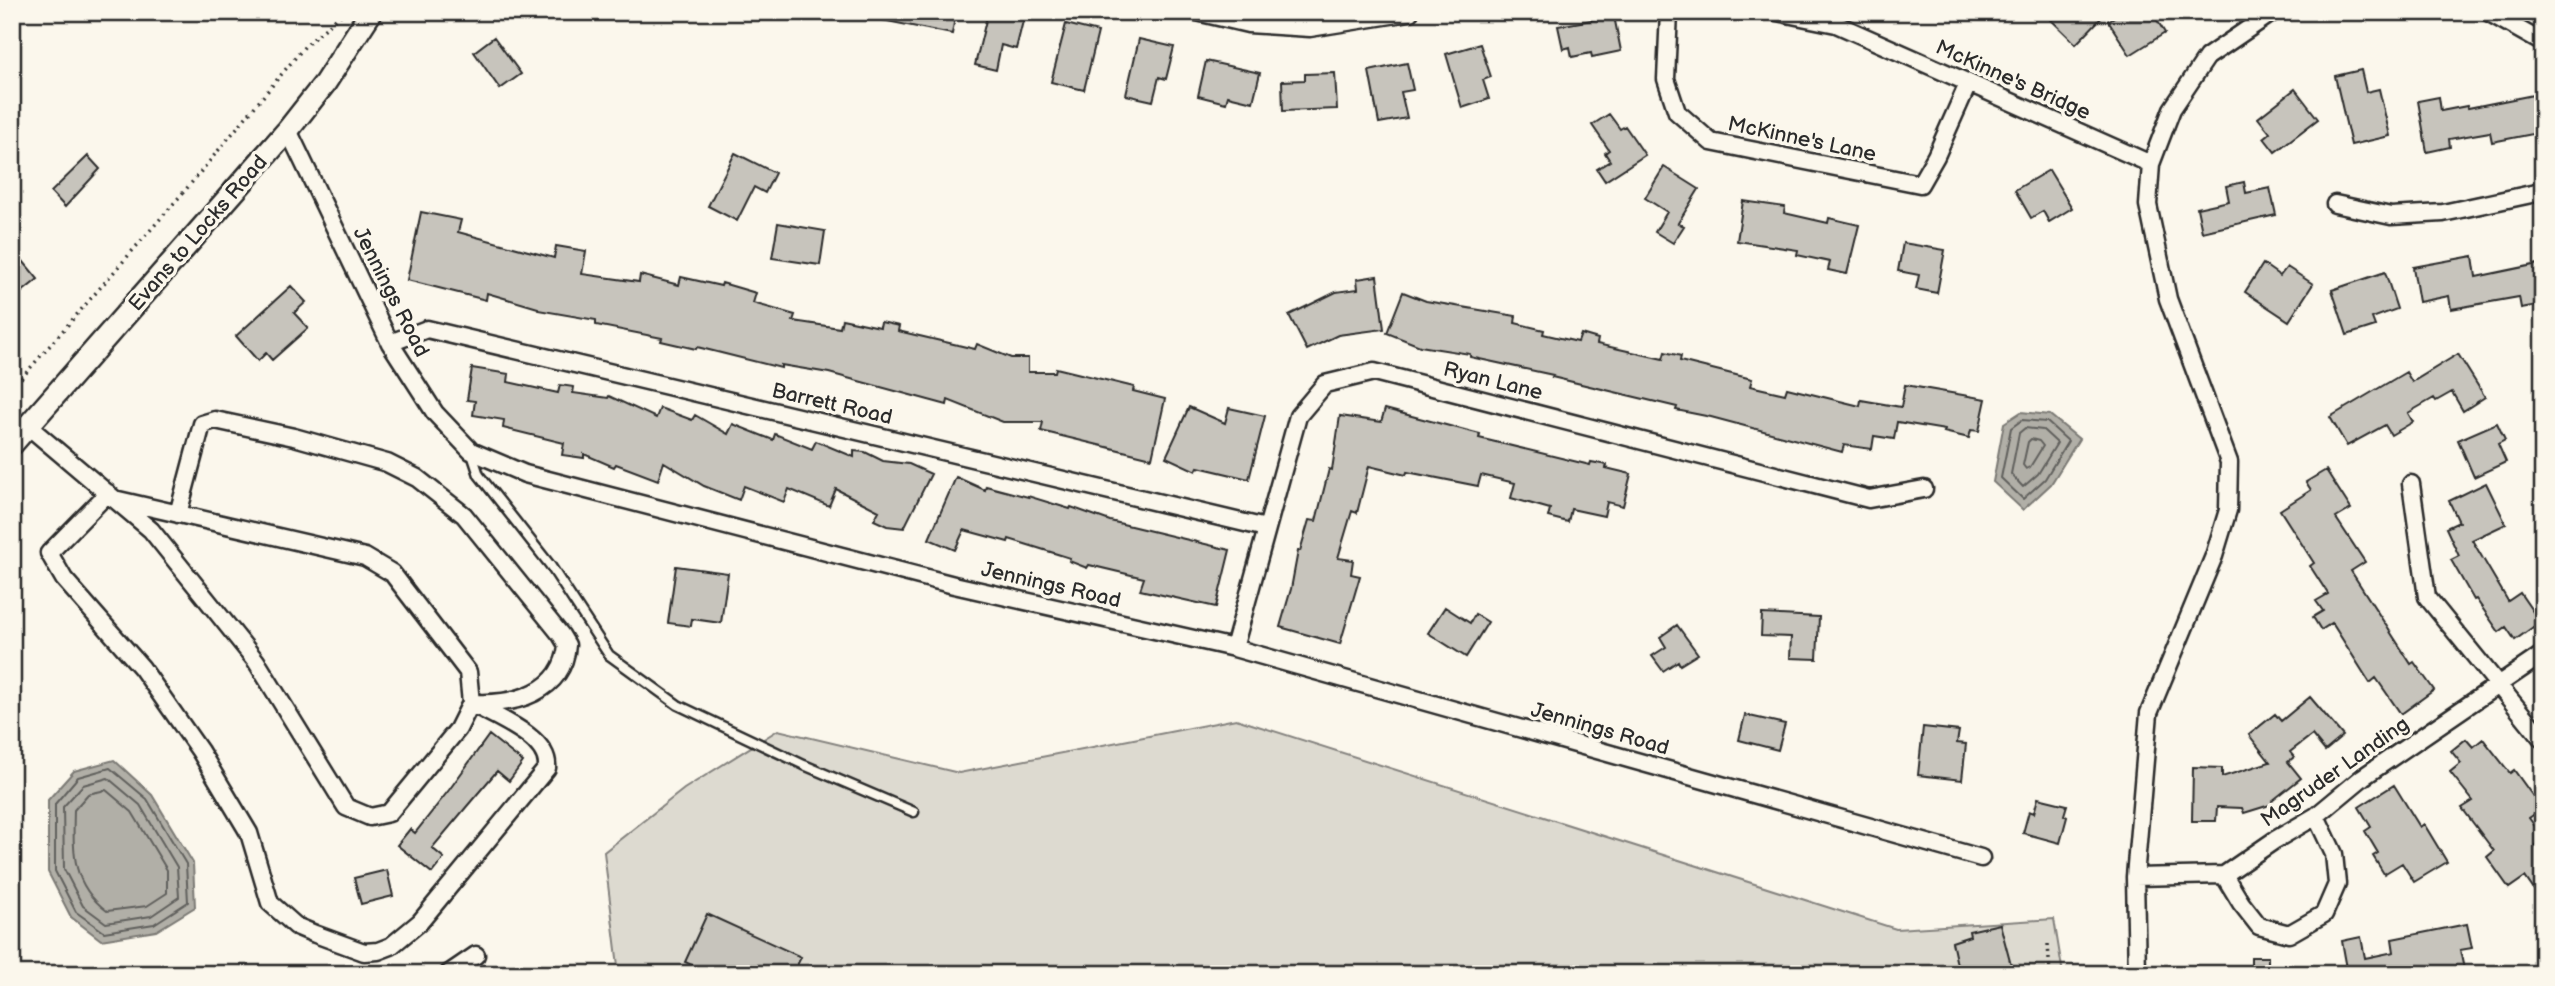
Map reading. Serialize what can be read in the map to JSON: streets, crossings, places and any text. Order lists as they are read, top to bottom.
{
  "streets": {
    "street": [
      "McKinne's Bridge",
      "McKinne's Lane",
      "Evans to Locks Road",
      "Jennings Road",
      "Ryan Lane",
      "Barrett Road",
      "Magruder Landing"
    ]
  },
  "crossings": [
    ["McKinne's Bridge", "McKinne's Lane"],
    ["Evans to Locks Road", "Jennings Road"],
    ["Jennings Road", "Ryan Lane"],
    ["Jennings Road", "Barrett Road"],
    ["Ryan Lane", "Barrett Road"]
  ]
}
